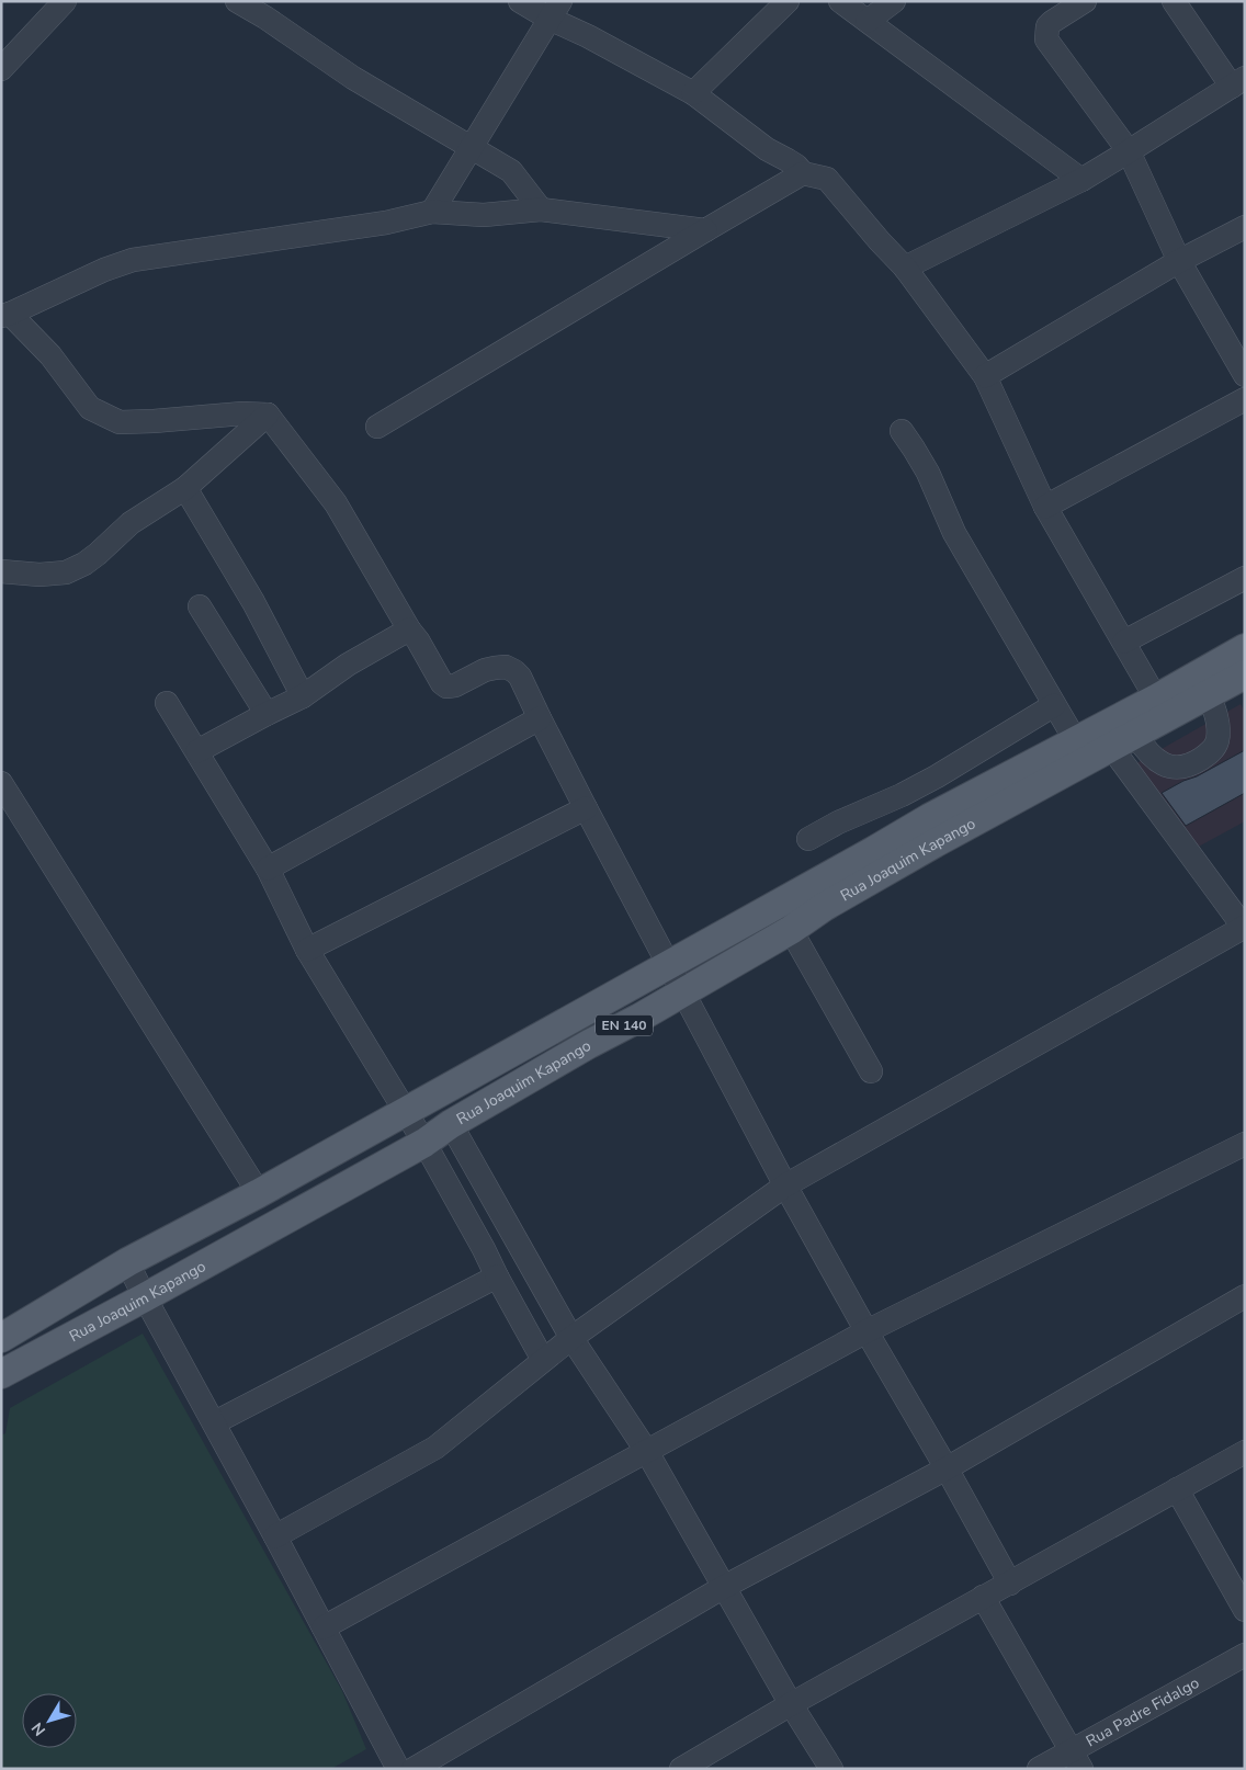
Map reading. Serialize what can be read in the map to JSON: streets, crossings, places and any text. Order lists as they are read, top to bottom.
{
  "streets": {
    "main road": ["Rua Joaquim Kapango", "EN 140"],
    "street": ["Rua Padre Fidalgo"]
  },
  "north": "bottom left"
}
